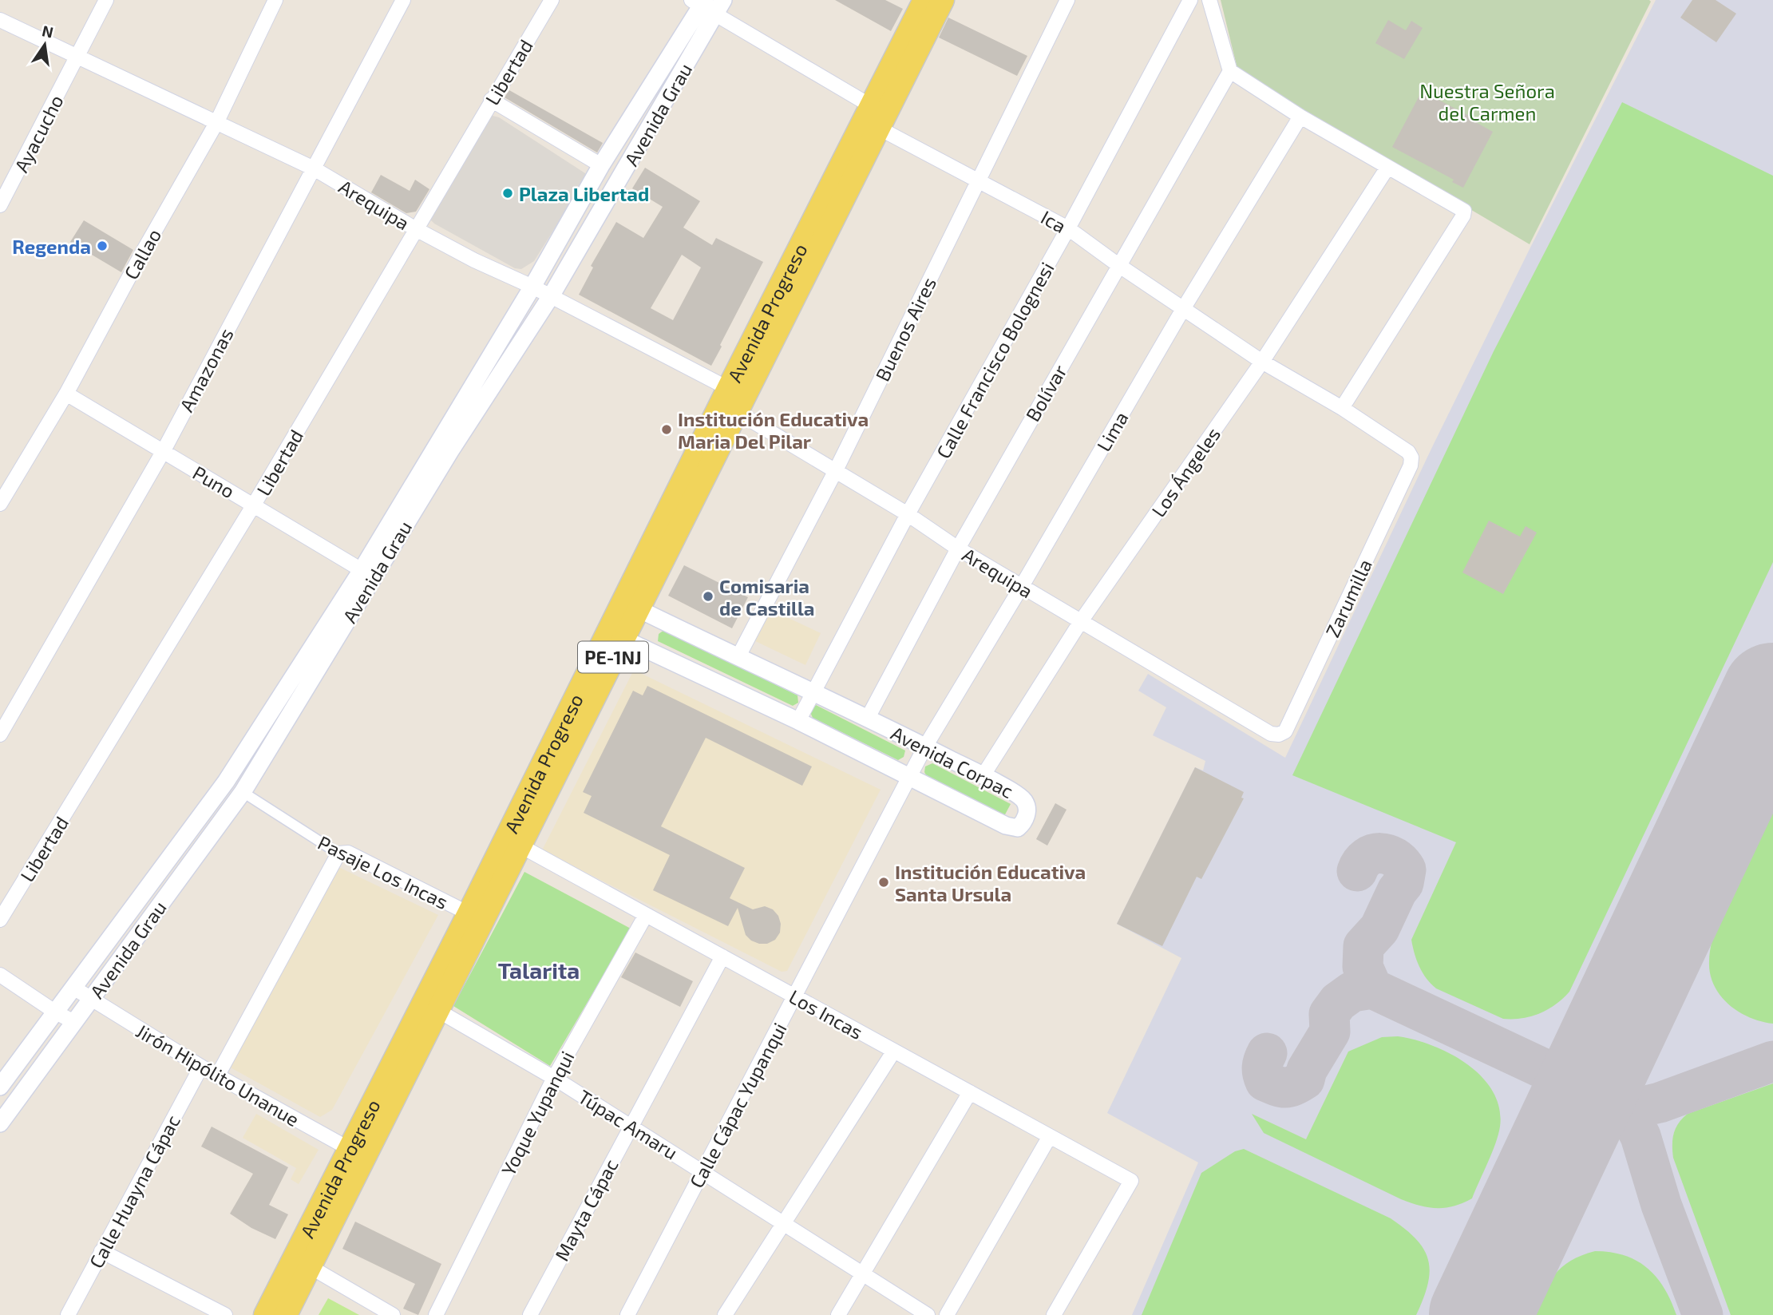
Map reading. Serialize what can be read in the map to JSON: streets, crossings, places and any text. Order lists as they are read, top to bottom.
{
  "streets": {
    "main road": ["Avenida Progreso", "PE-1NJ"],
    "street": [
      "Libertad",
      "Avenida Grau",
      "Ayacucho",
      "Arequipa",
      "Ica",
      "Callao",
      "Buenos Aires",
      "Calle Francisco Bolognesi",
      "Amazonas",
      "Bolívar",
      "Lima",
      "Los Ángeles",
      "Puno",
      "Zarumilla",
      "Avenida Corpac",
      "Pasaje Los Incas",
      "Los Incas",
      "Jirón Hipólito Unanue",
      "Calle Cápac Yupanqui",
      "Yoque Yupanqui",
      "Túpac Amaru",
      "Calle Huayna Cápac",
      "Mayta Cápac"
    ]
  },
  "crossings": [
    ["Libertad", "Arequipa"],
    ["Libertad", "Puno"],
    ["Avenida Grau", "Arequipa"],
    ["Avenida Grau", "Puno"],
    ["Avenida Grau", "Pasaje Los Incas"],
    ["Avenida Grau", "Jirón Hipólito Unanue"],
    ["Ayacucho", "Arequipa"],
    ["Arequipa", "Callao"],
    ["Arequipa", "Avenida Progreso"],
    ["Arequipa", "Buenos Aires"],
    ["Arequipa", "Calle Francisco Bolognesi"],
    ["Arequipa", "Amazonas"],
    ["Arequipa", "Bolívar"],
    ["Arequipa", "Lima"],
    ["Arequipa", "Los Ángeles"],
    ["Arequipa", "Zarumilla"],
    ["Ica", "Avenida Progreso"],
    ["Ica", "Buenos Aires"],
    ["Ica", "Calle Francisco Bolognesi"],
    ["Ica", "Bolívar"],
    ["Ica", "Lima"],
    ["Ica", "Los Ángeles"],
    ["Ica", "Zarumilla"],
    ["Callao", "Puno"],
    ["Avenida Progreso", "Avenida Corpac"],
    ["Avenida Progreso", "Pasaje Los Incas"],
    ["Avenida Progreso", "Los Incas"],
    ["Avenida Progreso", "Jirón Hipólito Unanue"],
    ["Avenida Progreso", "Túpac Amaru"],
    ["Buenos Aires", "Avenida Corpac"],
    ["Calle Francisco Bolognesi", "Avenida Corpac"],
    ["Amazonas", "Puno"],
    ["Bolívar", "Avenida Corpac"],
    ["Lima", "Avenida Corpac"],
    ["Lima", "Calle Cápac Yupanqui"],
    ["Los Ángeles", "Avenida Corpac"],
    ["Avenida Corpac", "Calle Cápac Yupanqui"],
    ["Los Incas", "Calle Cápac Yupanqui"],
    ["Los Incas", "Yoque Yupanqui"],
    ["Los Incas", "Mayta Cápac"],
    ["Jirón Hipólito Unanue", "Calle Huayna Cápac"],
    ["Calle Cápac Yupanqui", "Túpac Amaru"],
    ["Yoque Yupanqui", "Túpac Amaru"],
    ["Túpac Amaru", "Mayta Cápac"]
  ],
  "districts": ["Talarita"],
  "parks": ["Nuestra Señora del Carmen"],
  "places": [
    "Plaza Libertad",
    "Regenda",
    "Institución Educativa Maria Del Pilar",
    "Comisaria de Castilla",
    "Institución Educativa Santa Ursula"
  ],
  "north": "top"
}
